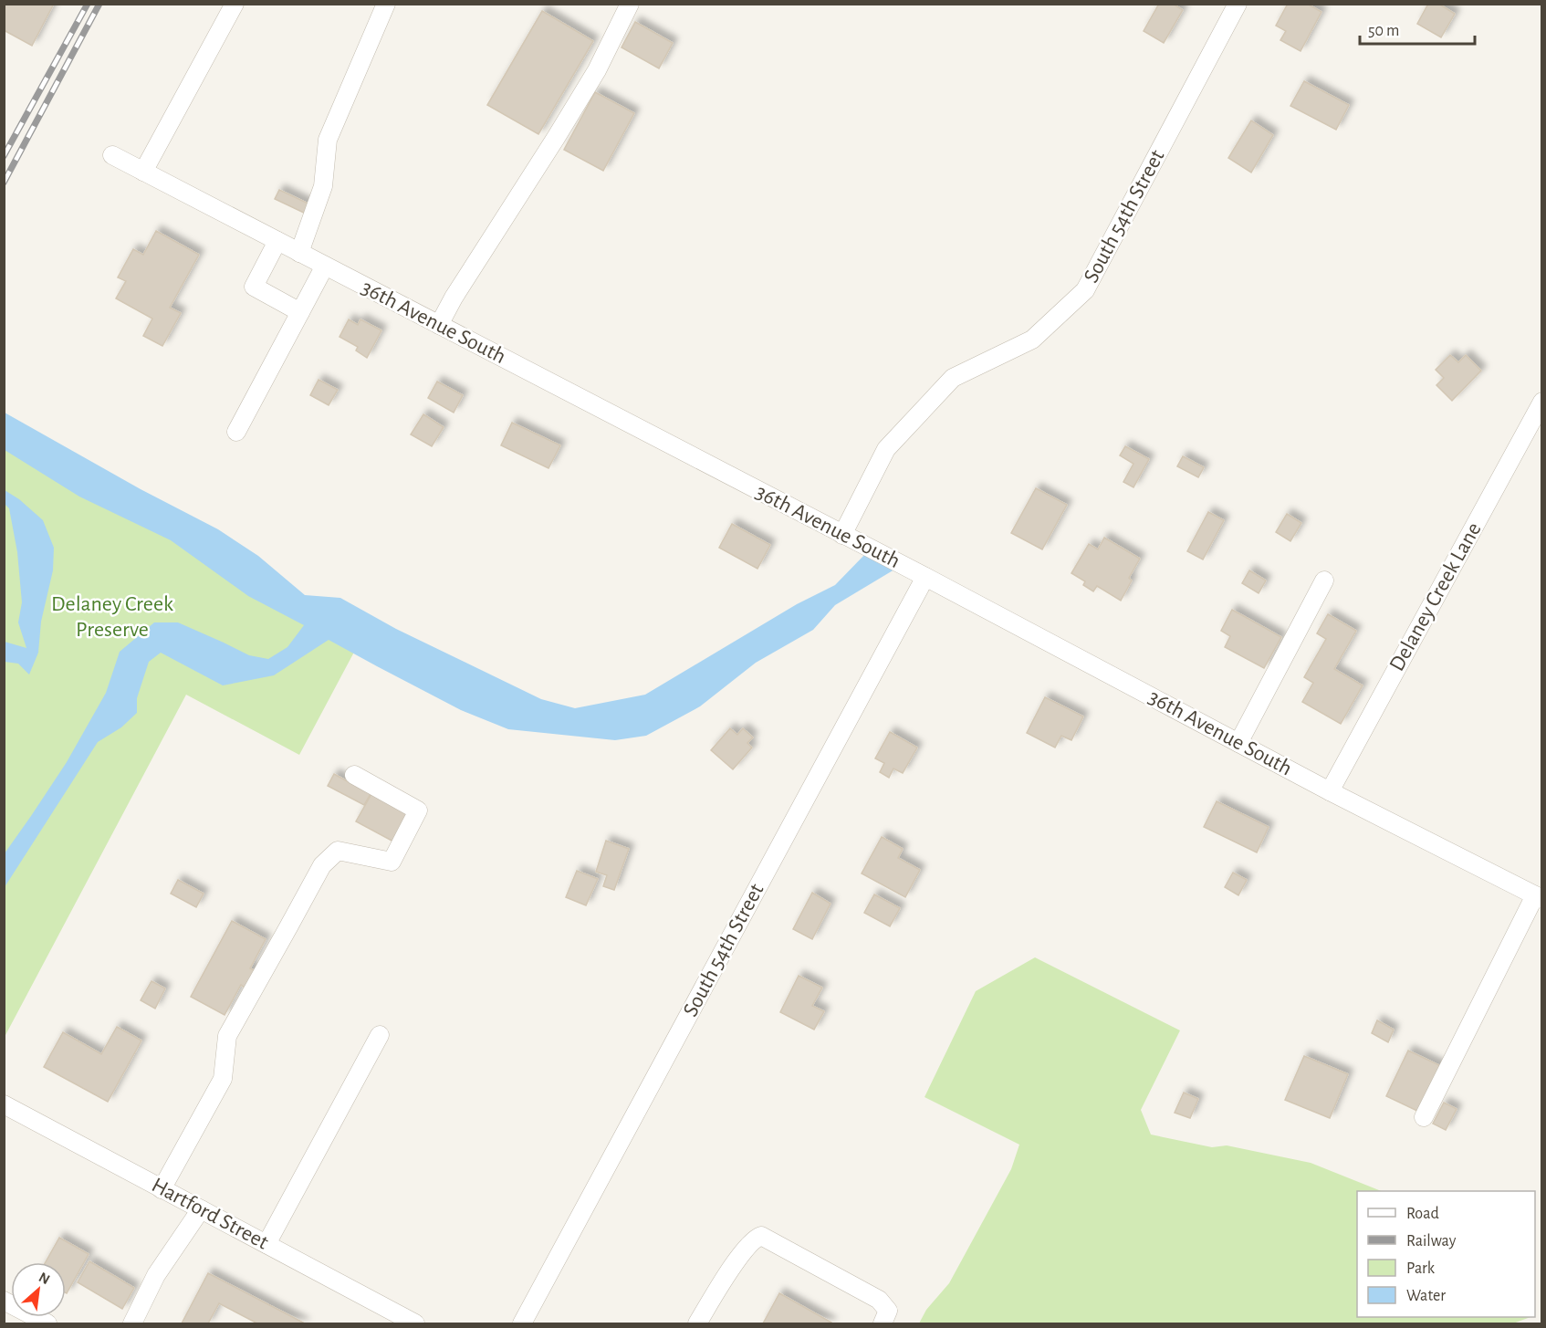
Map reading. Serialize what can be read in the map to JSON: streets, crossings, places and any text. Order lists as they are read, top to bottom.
{
  "streets": {
    "street": [
      "South 54th Street",
      "36th Avenue South",
      "Delaney Creek Lane",
      "Hartford Street"
    ]
  },
  "crossings": [
    ["South 54th Street", "36th Avenue South"],
    ["36th Avenue South", "Delaney Creek Lane"]
  ],
  "parks": ["Delaney Creek Preserve"],
  "legend": [
    "Road",
    "Railway",
    "Park",
    "Water"
  ],
  "scale_bar": "50 m",
  "north": "top right"
}
